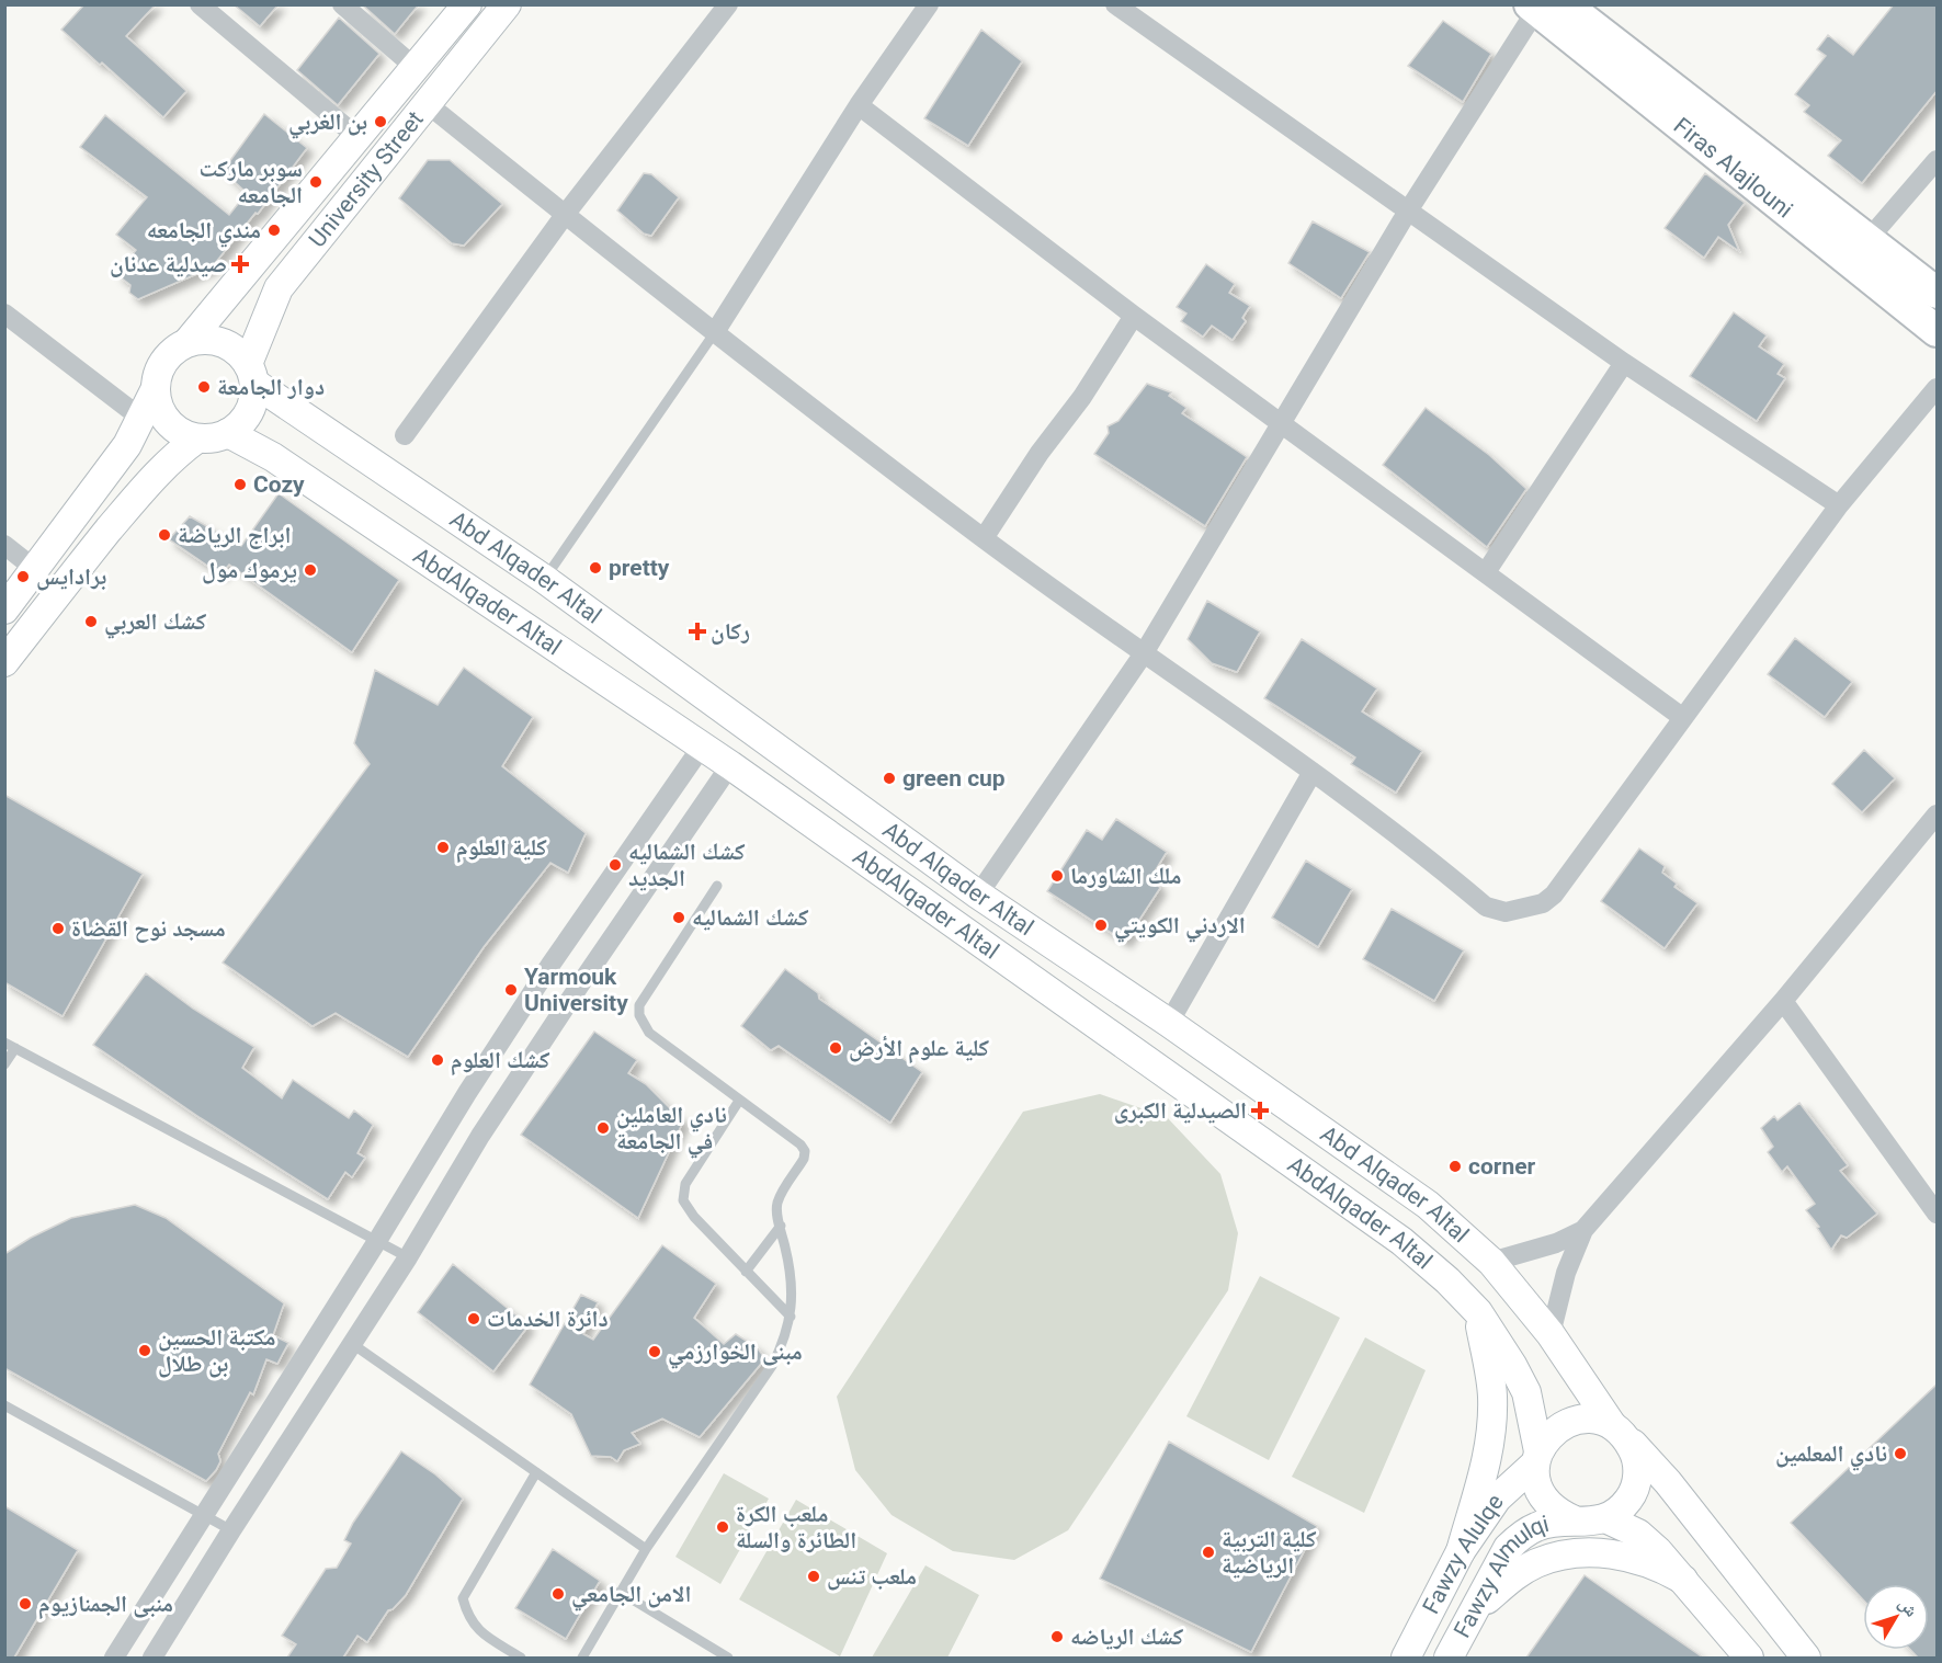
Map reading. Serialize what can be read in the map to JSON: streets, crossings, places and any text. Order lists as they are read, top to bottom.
{
  "streets": {
    "main road": [
      "Firas Alajlouni",
      "University Street",
      "Abd Alqader Altal",
      "AbdAlqader Altal",
      "Fawzy Alulqe",
      "Fawzy Almulqi"
    ]
  },
  "crossings": [
    ["University Street", "Abd Alqader Altal"],
    ["University Street", "AbdAlqader Altal"],
    ["Abd Alqader Altal", "AbdAlqader Altal"],
    ["Abd Alqader Altal", "Fawzy Alulqe"],
    ["Abd Alqader Altal", "Fawzy Almulqi"],
    ["AbdAlqader Altal", "Fawzy Alulqe"],
    ["AbdAlqader Altal", "Fawzy Almulqi"],
    ["Fawzy Alulqe", "Fawzy Almulqi"]
  ],
  "places": {
    "other": [
      "بن الغربي",
      "سوبر ماركت الجامعه",
      "مندي الجامعه",
      "دوار الجامعة",
      "Cozy",
      "ابراج الرياضة",
      "pretty",
      "يرموك مول",
      "برادايس",
      "كشك العربي",
      "green cup",
      "كلية العلوم",
      "كشك الشماليه الجديد",
      "ملك الشاورما",
      "كشك الشماليه",
      "الاردني الكويتي",
      "مسجد نوح القضاة",
      "Yarmouk University",
      "كلية علوم الأرض",
      "كشك العلوم",
      "نادي العاملين في الجامعة",
      "corner",
      "دائرة الخدمات",
      "مكتبة الحسين بن طلال",
      "مبنى الخوارزمي",
      "نادي المعلمين",
      "ملعب الكرة الطائرة والسلة",
      "كلية التربية الرياضية",
      "ملعب تنس",
      "الامن الجامعي",
      "منبى الجمنازيوم",
      "كشك الرياضه"
    ],
    "health": ["صيدلية عدنان", "ركان", "الصيدلية الكبرى"]
  },
  "north": "top right"
}
